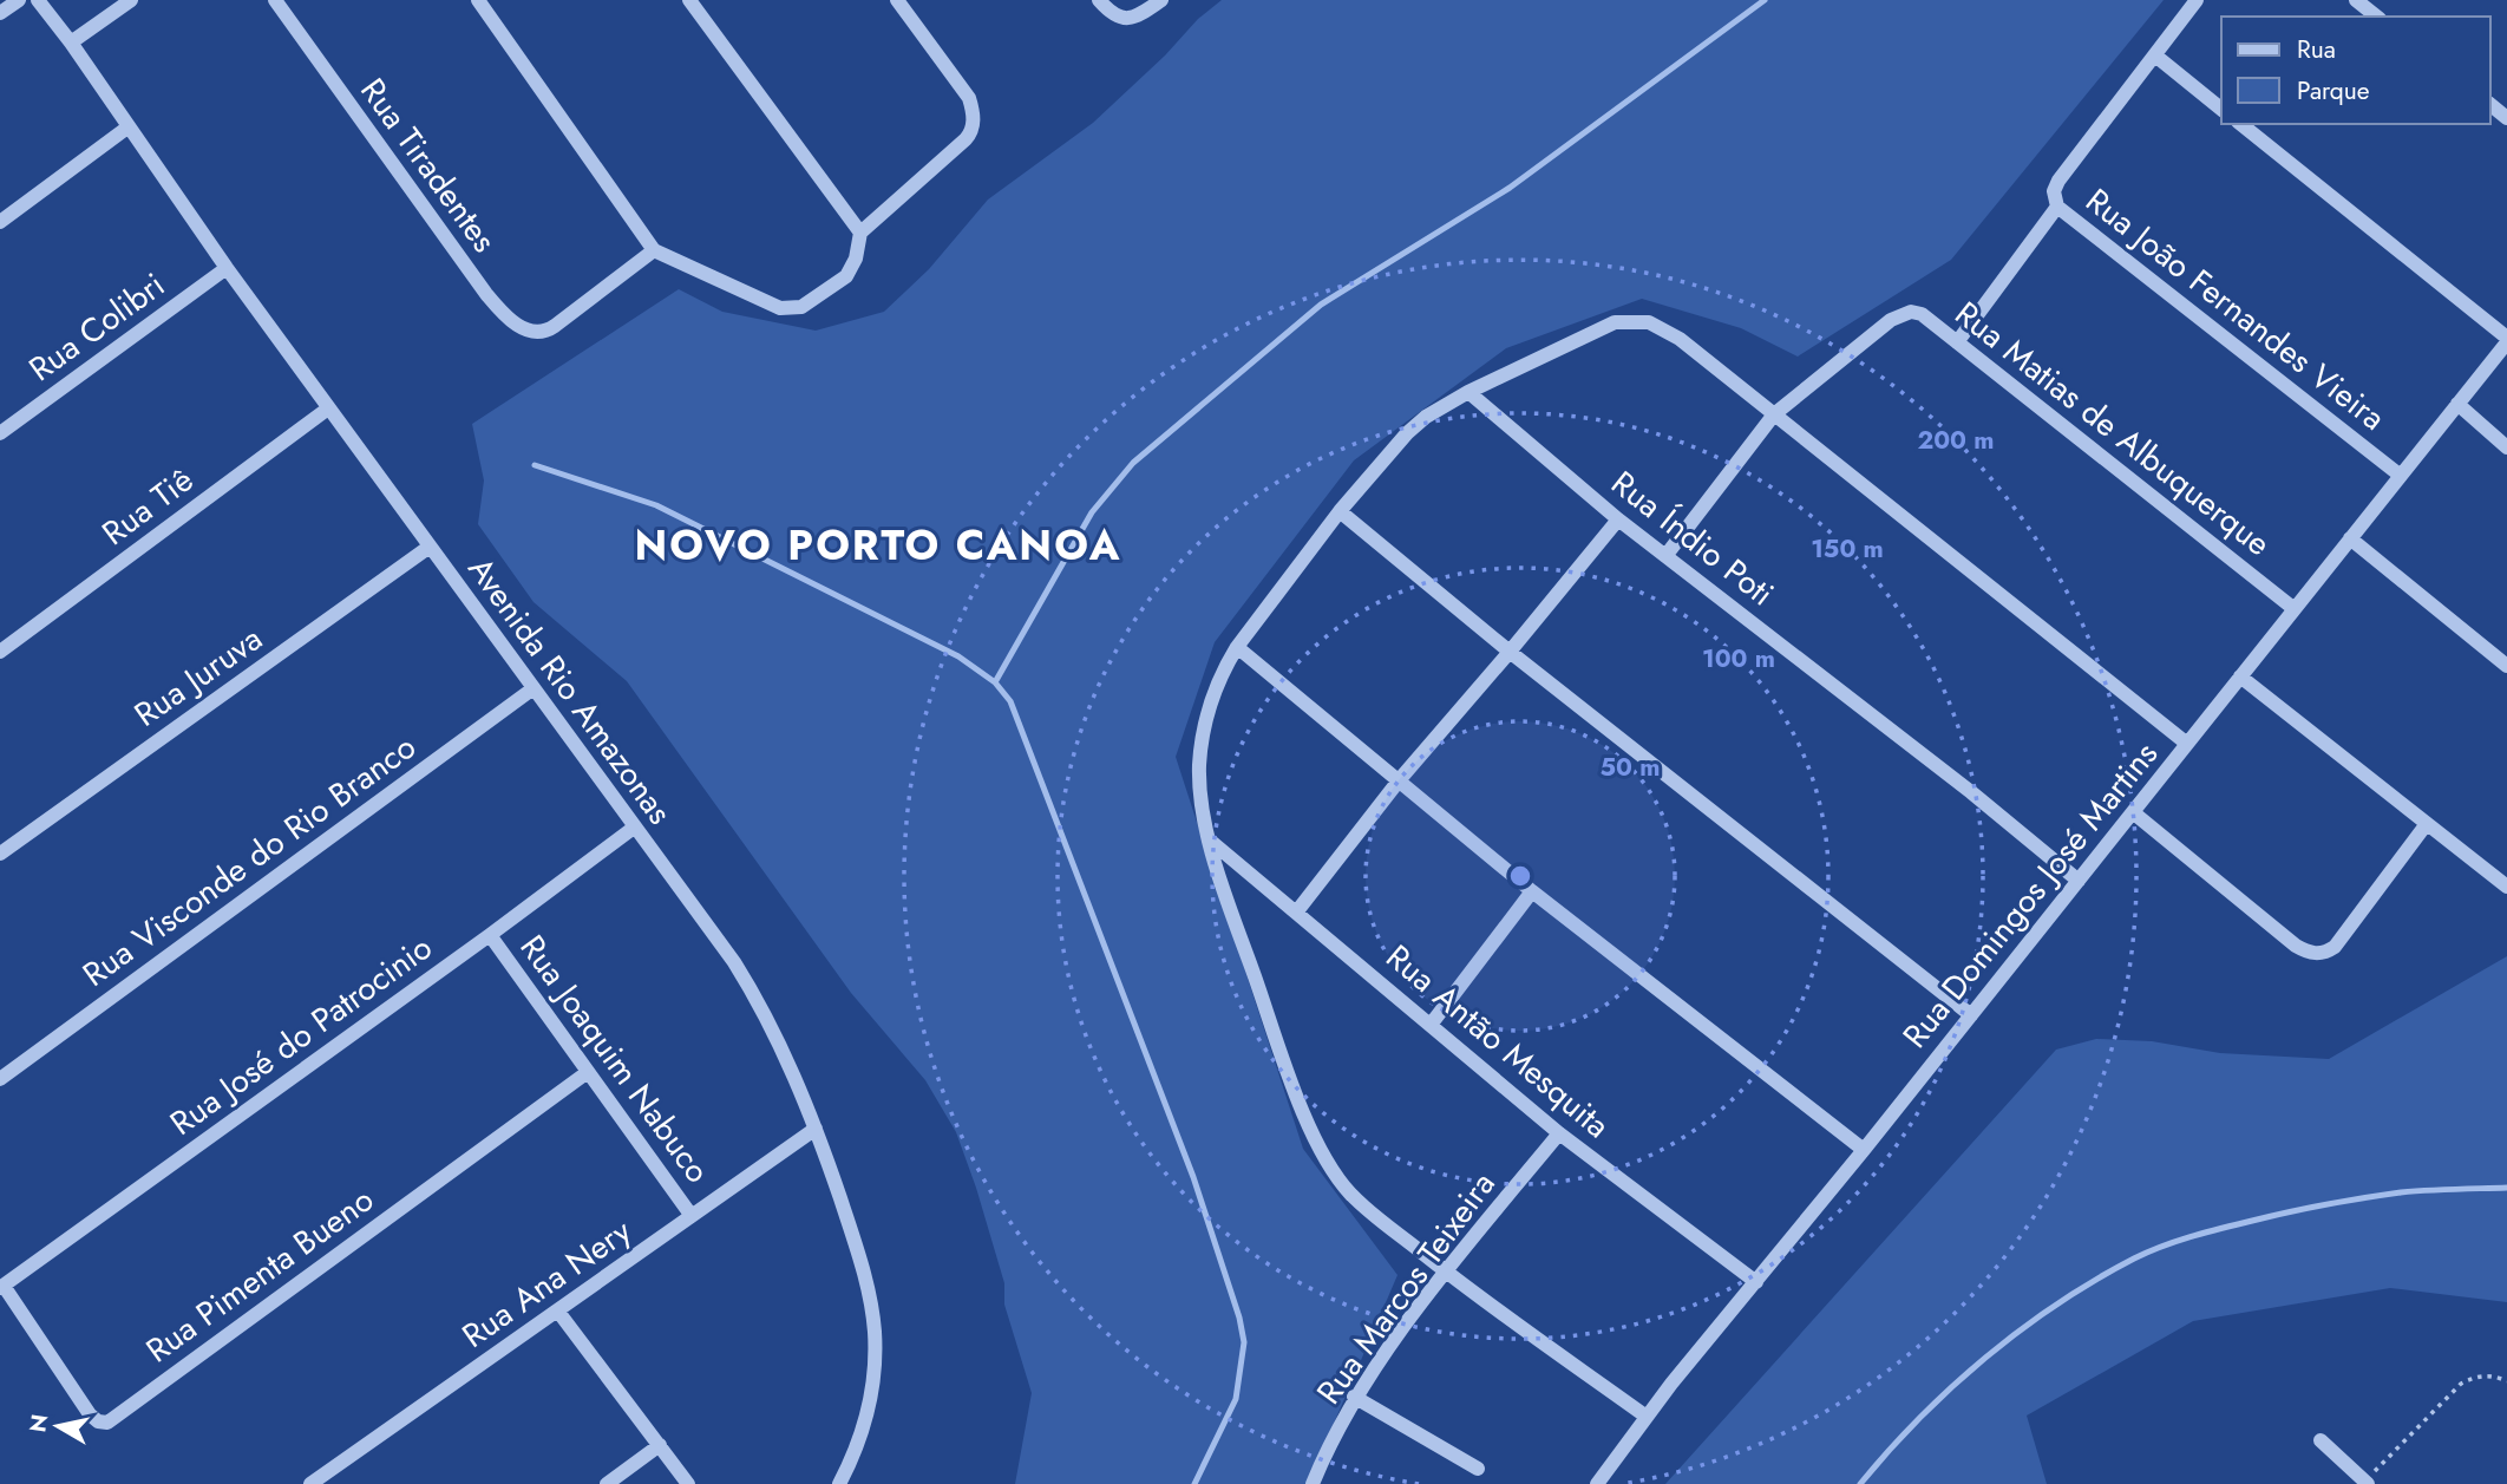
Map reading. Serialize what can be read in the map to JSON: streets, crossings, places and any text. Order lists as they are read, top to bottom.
{
  "streets": {
    "street": [
      "Rua Tiradentes",
      "Rua João Fernandes Vieira",
      "Rua Colibri",
      "Rua Matias de Albuquerque",
      "Rua Tiê",
      "Rua Índio Poti",
      "Rua Juruva",
      "Avenida Rio Amazonas",
      "Rua Visconde do Rio Branco",
      "Rua Domingos José Martins",
      "Rua José do Patrocinio",
      "Rua Antão Mesquita",
      "Rua Joaquim Nabuco",
      "Rua Pimenta Bueno",
      "Rua Ana Nery",
      "Rua Marcos Teixeira"
    ]
  },
  "crossings": [
    ["Rua João Fernandes Vieira", "Rua Domingos José Martins"],
    ["Rua Colibri", "Avenida Rio Amazonas"],
    ["Rua Matias de Albuquerque", "Rua Domingos José Martins"],
    ["Rua Tiê", "Avenida Rio Amazonas"],
    ["Rua Índio Poti", "Rua Domingos José Martins"],
    ["Rua Juruva", "Avenida Rio Amazonas"],
    ["Avenida Rio Amazonas", "Rua Visconde do Rio Branco"],
    ["Avenida Rio Amazonas", "Rua José do Patrocinio"],
    ["Avenida Rio Amazonas", "Rua Ana Nery"],
    ["Rua Domingos José Martins", "Rua Antão Mesquita"],
    ["Rua José do Patrocinio", "Rua Joaquim Nabuco"],
    ["Rua José do Patrocinio", "Rua Pimenta Bueno"],
    ["Rua Antão Mesquita", "Rua Marcos Teixeira"],
    ["Rua Joaquim Nabuco", "Rua Pimenta Bueno"],
    ["Rua Joaquim Nabuco", "Rua Ana Nery"]
  ],
  "districts": ["NOVO PORTO CANOA"],
  "legend": ["Rua", "Parque"],
  "north": "left",
  "rings": [
    "200 m",
    "150 m",
    "100 m",
    "50 m"
  ]
}
